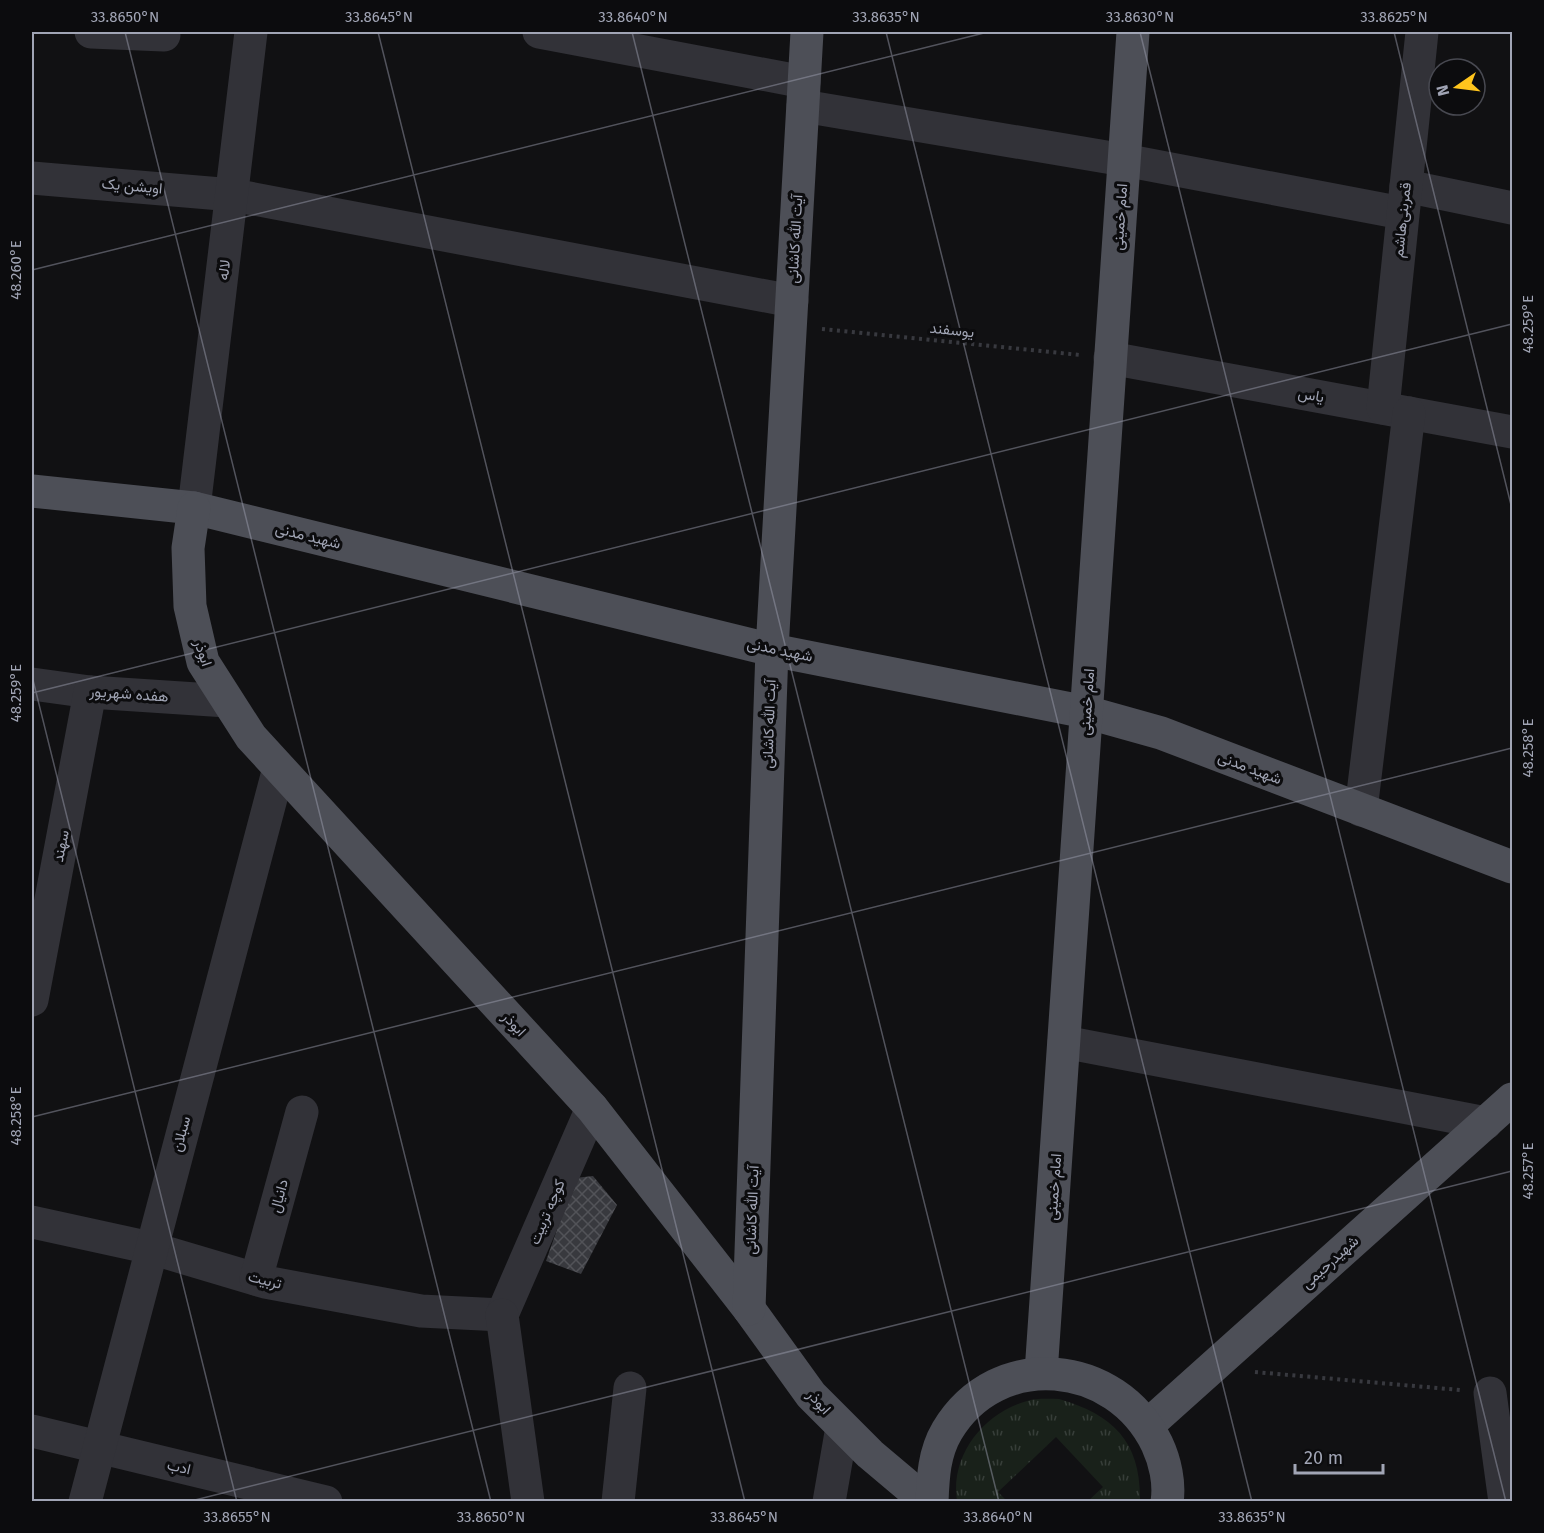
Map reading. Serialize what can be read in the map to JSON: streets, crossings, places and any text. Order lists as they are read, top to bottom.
{
  "streets": {
    "main road": [
      "امام خمینی",
      "آیت الله کاشانی",
      "شهید مدنی",
      "ابوذر",
      "شهیدرحیمی"
    ],
    "street": [
      "اویشن یک",
      "قمربنی‌هاشم",
      "لاله",
      "یاس",
      "هفده شهریور",
      "سهند",
      "سبلان",
      "دانیال",
      "کوچه تربیت",
      "تربیت",
      "ادب"
    ],
    "path": ["یوسفند"]
  },
  "crossings": [
    ["اویشن یک", "آیت الله کاشانی"],
    ["اویشن یک", "لاله"],
    ["اویشن یک", "یوسفند"],
    ["امام خمینی", "یوسفند"],
    ["امام خمینی", "یاس"],
    ["امام خمینی", "شهید مدنی"],
    ["قمربنی‌هاشم", "یاس"],
    ["قمربنی‌هاشم", "شهید مدنی"],
    ["آیت الله کاشانی", "یوسفند"],
    ["آیت الله کاشانی", "شهید مدنی"],
    ["آیت الله کاشانی", "ابوذر"],
    ["لاله", "شهید مدنی"],
    ["لاله", "ابوذر"],
    ["یوسفند", "یاس"],
    ["شهید مدنی", "ابوذر"],
    ["ابوذر", "هفده شهریور"],
    ["ابوذر", "سبلان"],
    ["ابوذر", "کوچه تربیت"],
    ["هفده شهریور", "سهند"],
    ["سبلان", "تربیت"],
    ["سبلان", "ادب"],
    ["دانیال", "تربیت"],
    ["کوچه تربیت", "تربیت"]
  ],
  "scale_bar": "20 m",
  "north": "left",
  "coordinates": [
    "33.8650°N",
    "33.8645°N",
    "33.8640°N",
    "33.8635°N",
    "33.8630°N",
    "33.8625°N",
    "48.260°E",
    "48.259°E",
    "48.258°E",
    "48.257°E",
    "33.8655°N"
  ]
}
